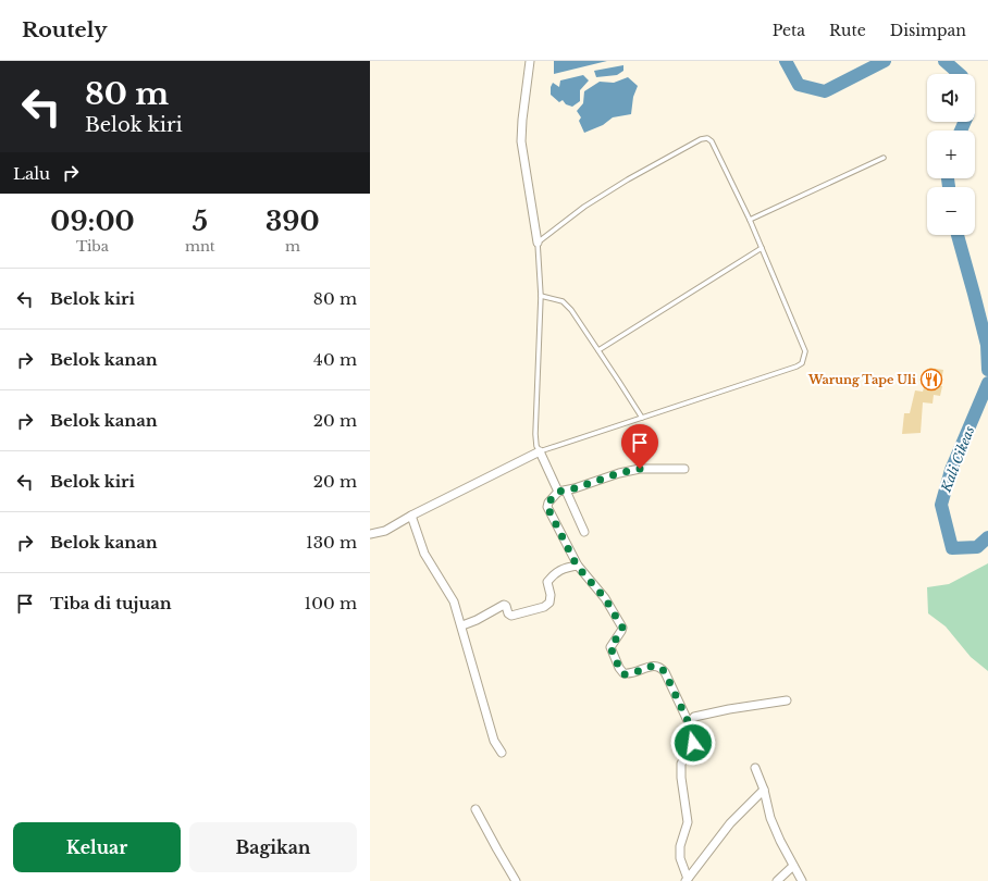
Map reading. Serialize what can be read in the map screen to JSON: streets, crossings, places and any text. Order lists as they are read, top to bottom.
{
  "water": ["Kali Cikeas"],
  "places": {
    "restaurant": ["Warung Tape Uli"]
  },
  "page": {
    "header": "Routely",
    "nav": ["Peta", "Rute", "Disimpan"],
    "turn": ["80 m", "Belok kiri"],
    "map_buttons": ["+", "−"],
    "then": "Lalu",
    "eta": [
      "09:00",
      "Tiba",
      "5",
      "mnt",
      "390",
      "m"
    ],
    "list": [
      {
        "name": "Belok kiri",
        "value": "80 m"
      },
      {
        "name": "Belok kanan",
        "value": "40 m"
      },
      {
        "name": "Belok kanan",
        "value": "20 m"
      },
      {
        "name": "Belok kiri",
        "value": "20 m"
      },
      {
        "name": "Belok kanan",
        "value": "130 m"
      },
      {
        "name": "Tiba di tujuan",
        "value": "100 m"
      }
    ],
    "buttons": ["Keluar", "Bagikan"]
  }
}
